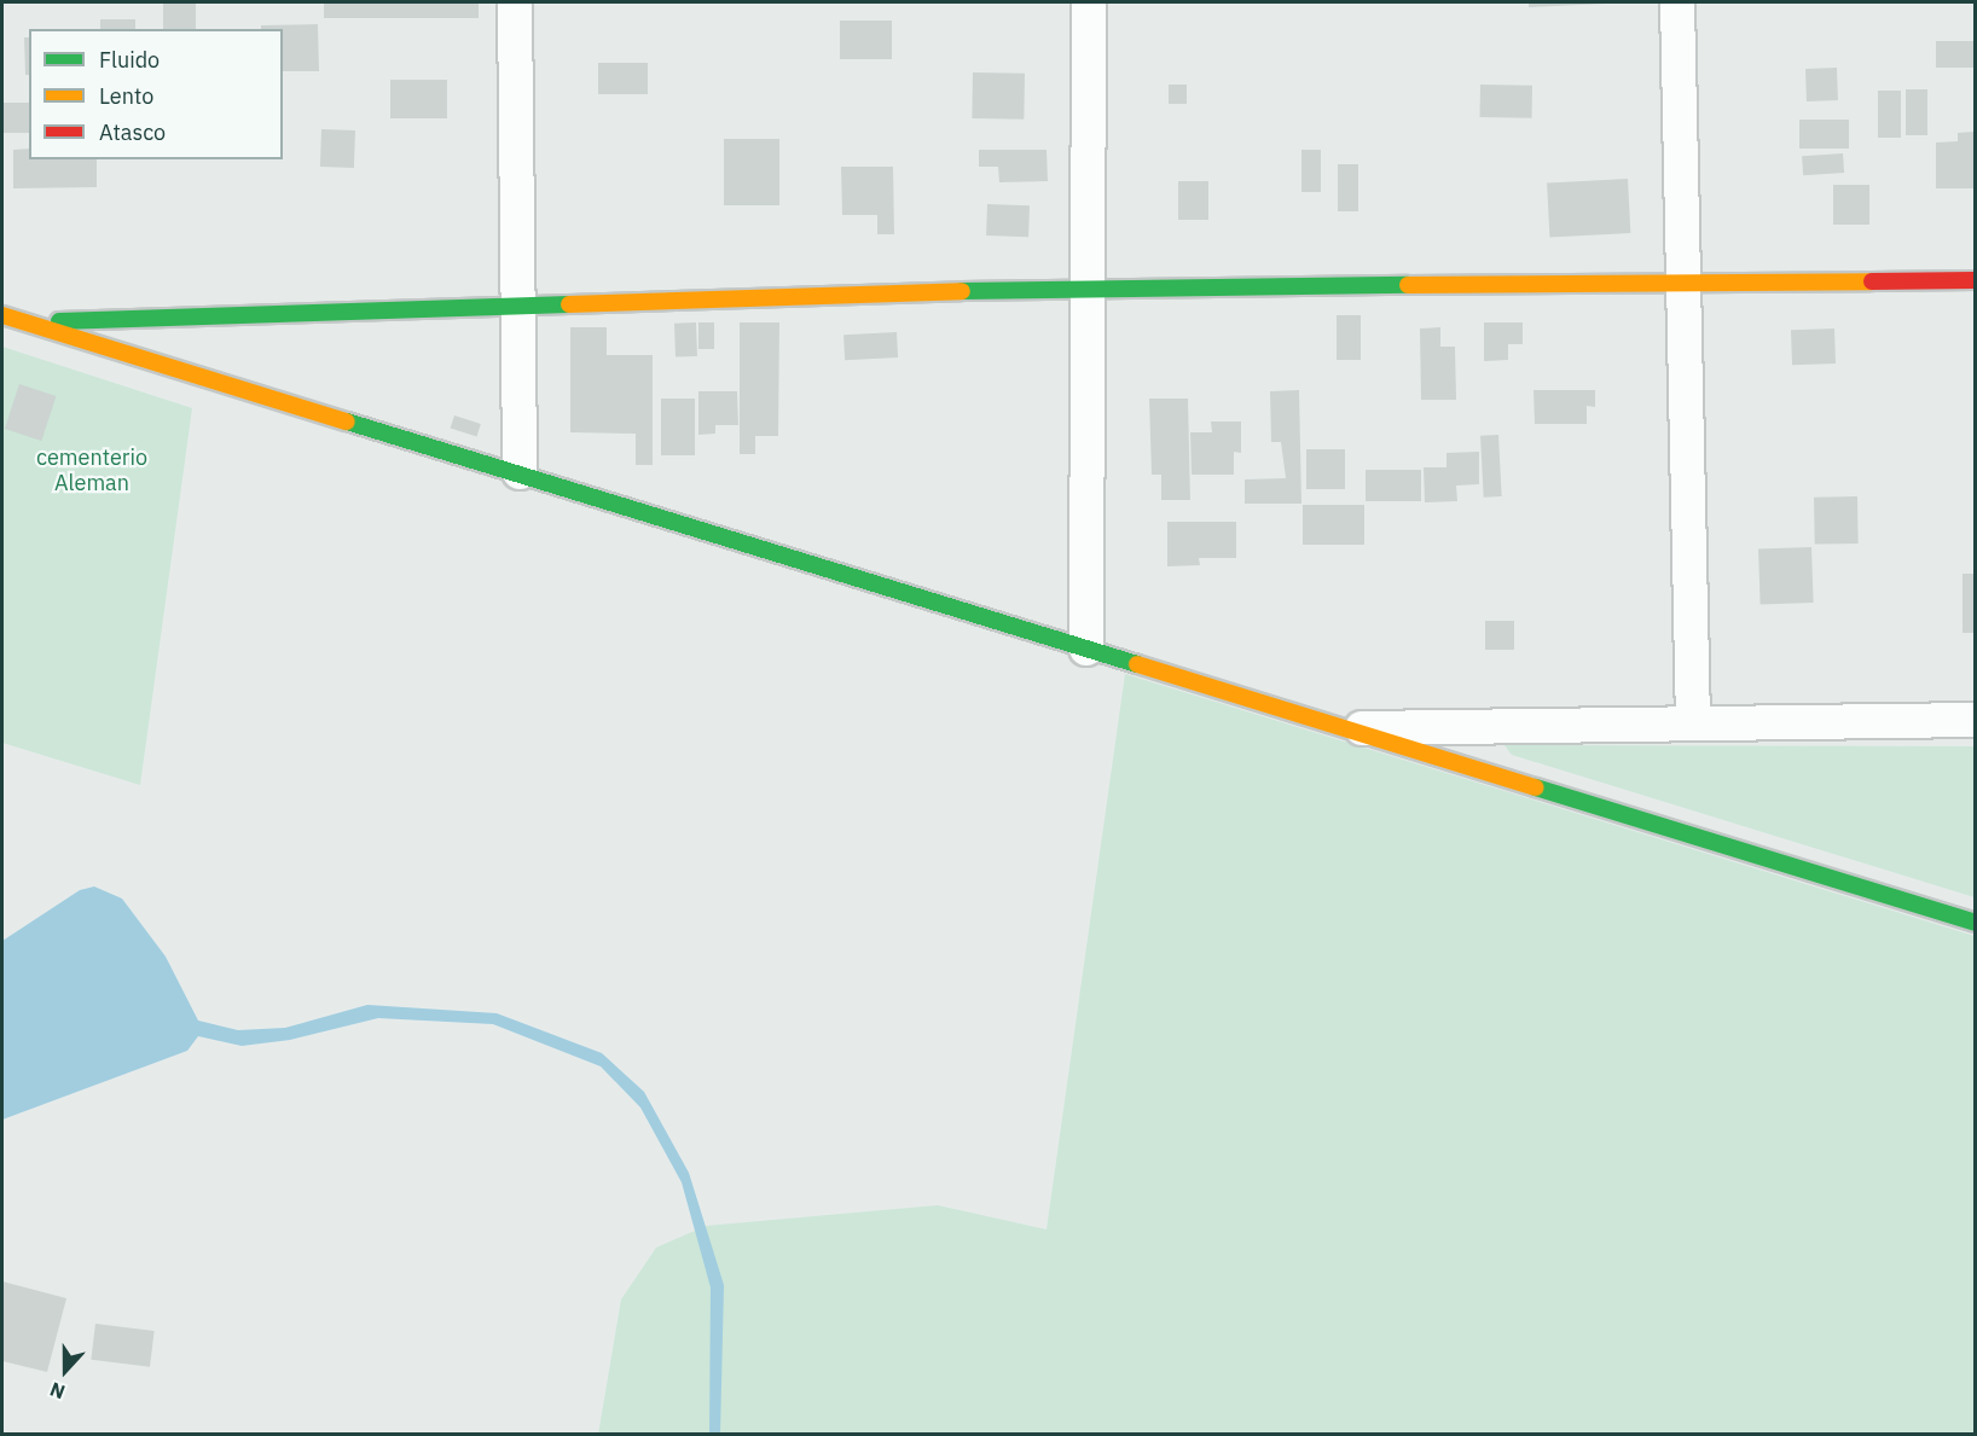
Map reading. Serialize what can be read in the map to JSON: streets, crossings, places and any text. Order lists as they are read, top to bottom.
{
  "parks": ["cementerio Aleman"],
  "legend": ["Fluido", "Lento", "Atasco"],
  "north": "bottom"
}
